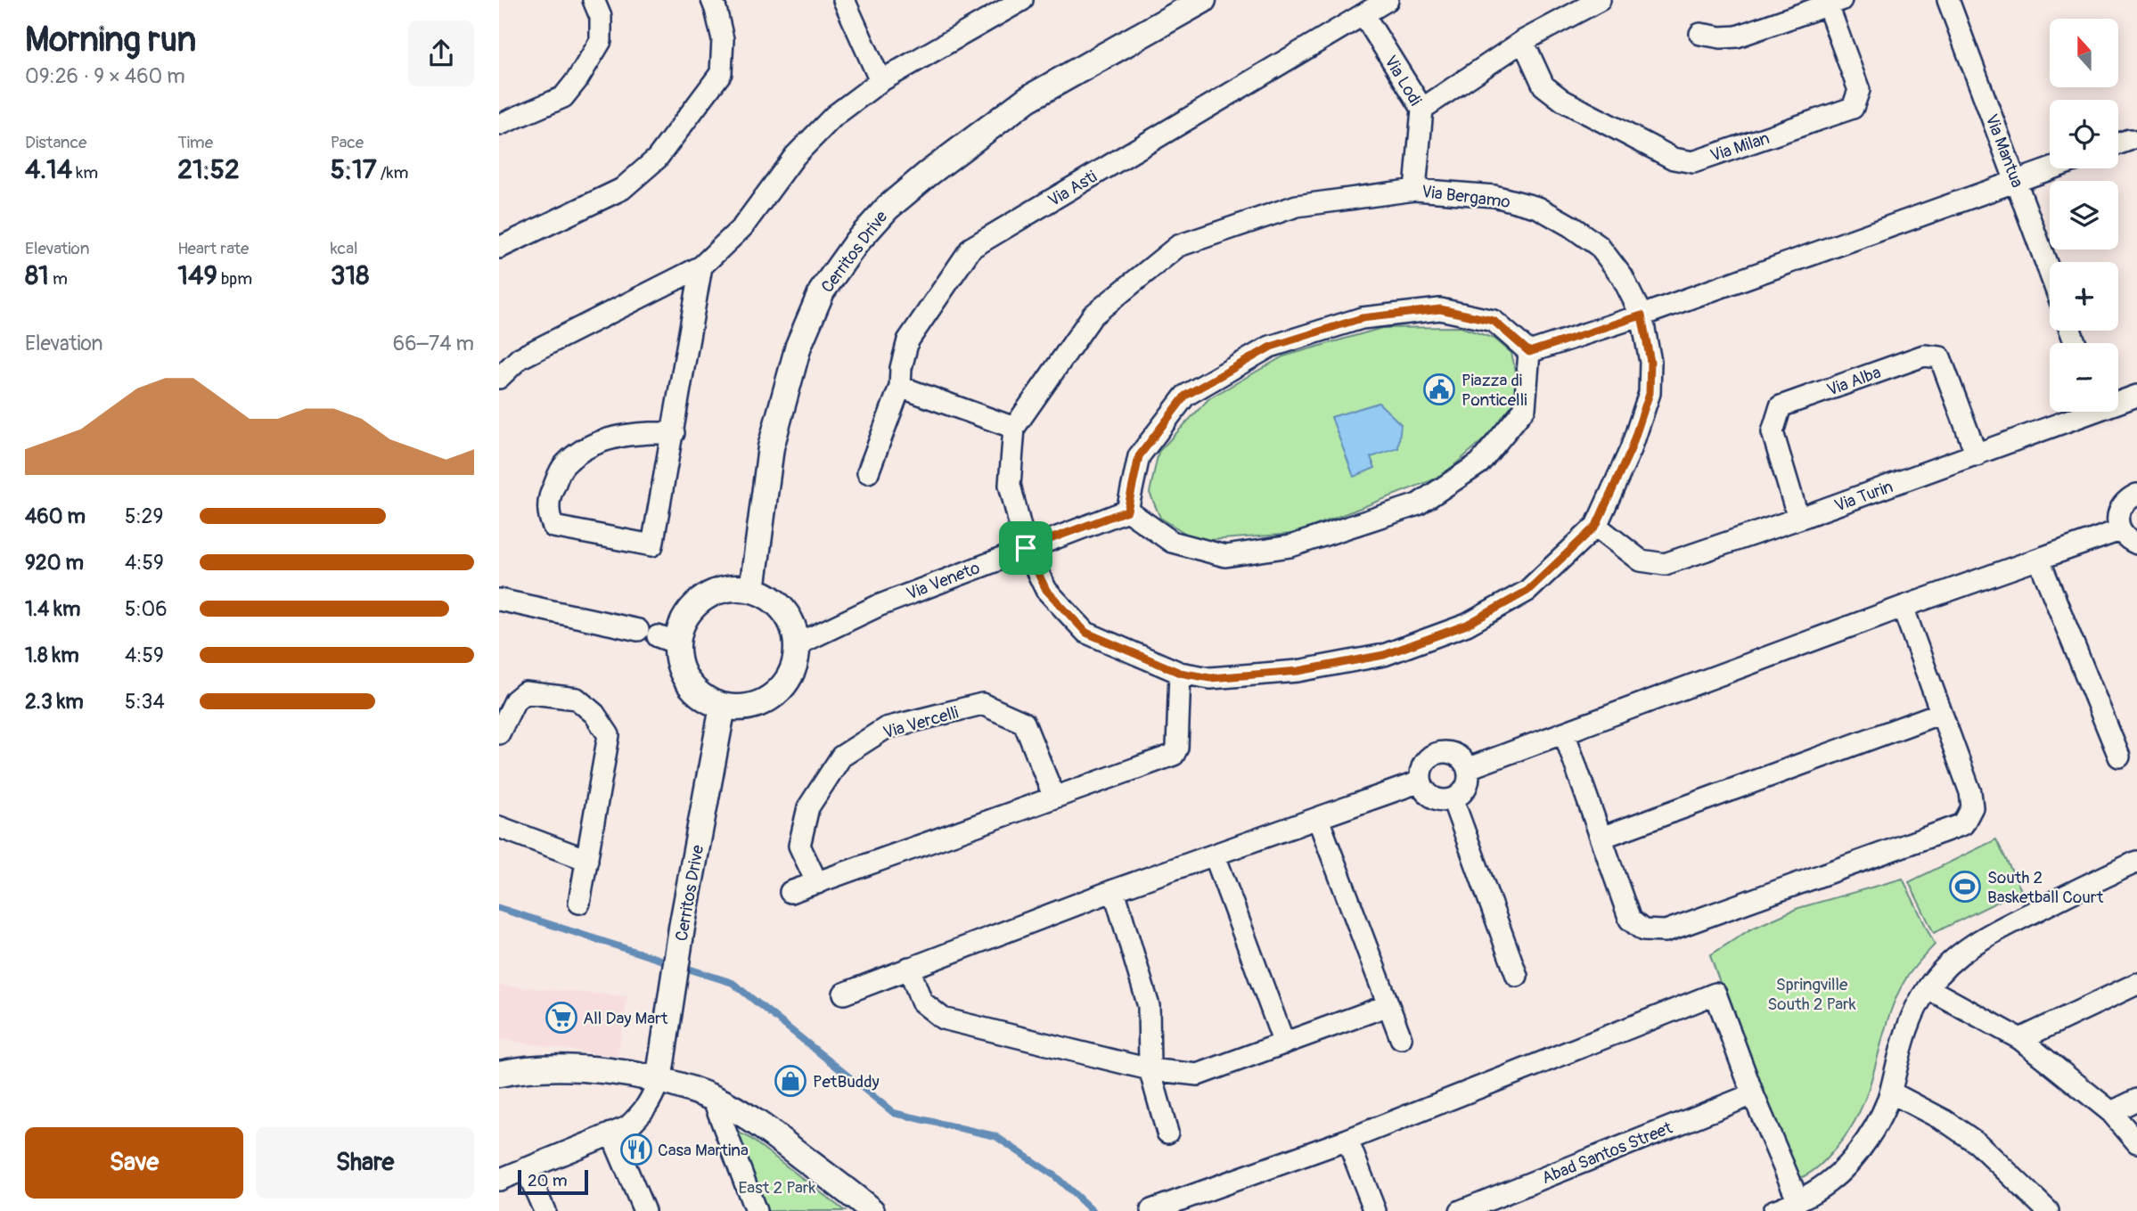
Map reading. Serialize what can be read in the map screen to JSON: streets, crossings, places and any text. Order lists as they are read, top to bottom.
{
  "streets": {
    "street": [
      "Via Lodi",
      "Via Milan",
      "Via Mantua",
      "Via Asti",
      "Via Bergamo",
      "Cerritos Drive",
      "Via Alba",
      "Via Turin",
      "Via Veneto",
      "Via Vercelli",
      "Abad Santos Street"
    ]
  },
  "crossings": [
    ["Via Lodi", "Via Asti"],
    ["Via Lodi", "Via Bergamo"],
    ["Via Bergamo", "Via Turin"],
    ["Via Bergamo", "Via Veneto"],
    ["Cerritos Drive", "Via Veneto"],
    ["Via Alba", "Via Turin"]
  ],
  "parks": ["Springville South 2 Park", "East 2 Park"],
  "places": {
    "public building": ["Piazza di Ponticelli"],
    "sports": ["South 2 Basketball Court"],
    "supermarket": ["All Day Mart"],
    "shop": ["PetBuddy"],
    "restaurant": ["Casa Martina"]
  },
  "scale_bar": "20 m",
  "north": "top",
  "page": {
    "heading": ["Morning run", "09:26 · 9 × 460 m"],
    "map_buttons": ["+", "−"],
    "stats": [
      ["Distance", "4.14 km"],
      ["Time", "21:52"],
      ["Pace", "5:17 /km"],
      ["Elevation", "81 m"],
      ["Heart rate", "149 bpm"],
      ["kcal", "318"]
    ],
    "chart": ["Elevation", "66–74 m"],
    "list": [
      {
        "name": "460 m",
        "note": "5:29"
      },
      {
        "name": "920 m",
        "note": "4:59"
      },
      {
        "name": "1.4 km",
        "note": "5:06"
      },
      {
        "name": "1.8 km",
        "note": "4:59"
      },
      {
        "name": "2.3 km",
        "note": "5:34"
      }
    ],
    "buttons": ["Save", "Share"],
    "scale": "20 m"
  }
}
